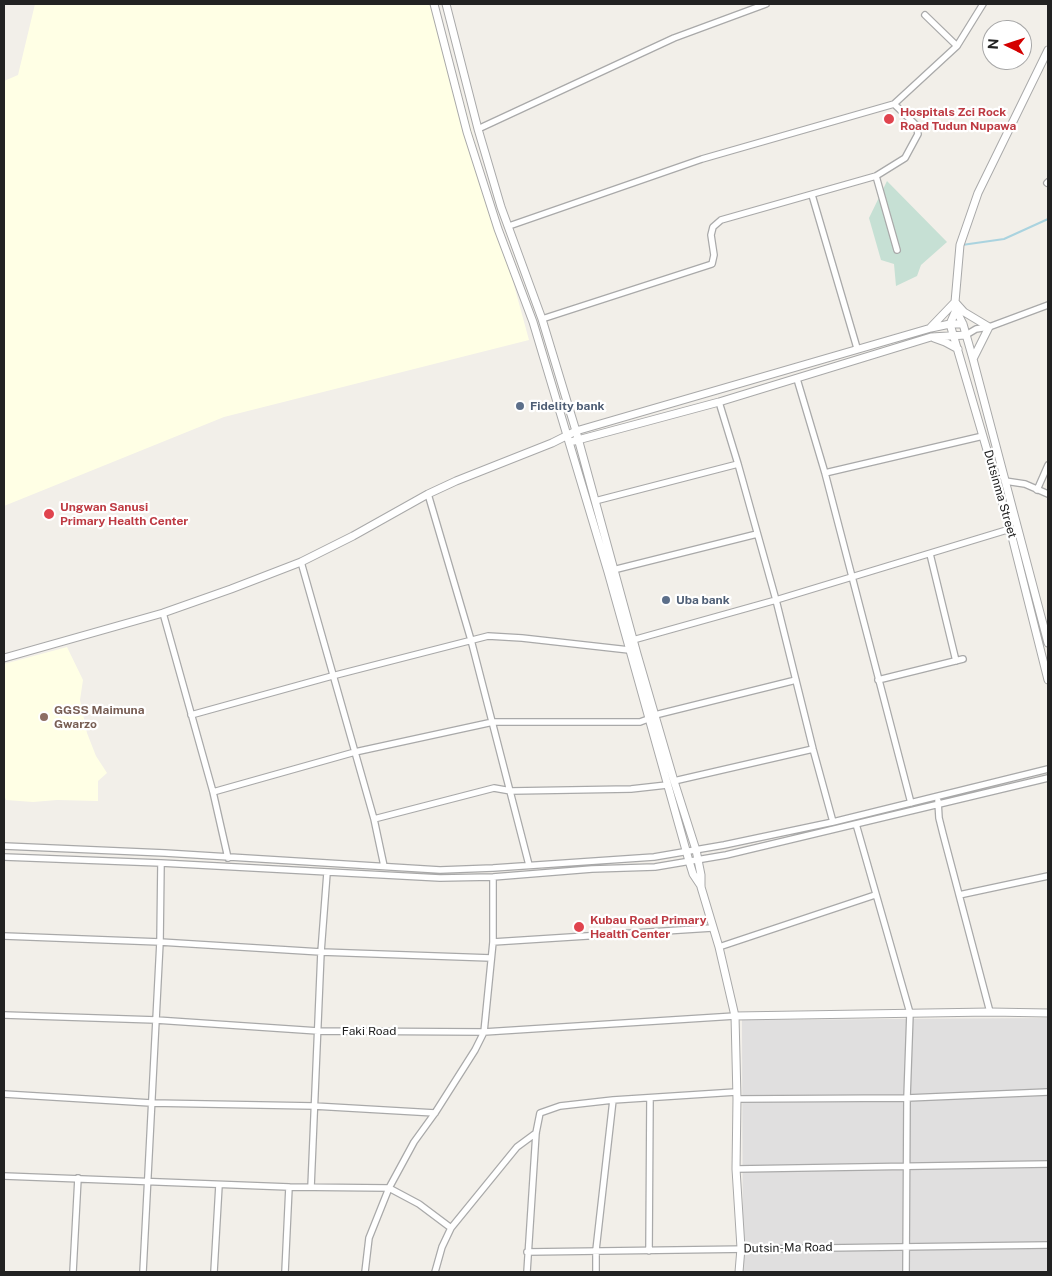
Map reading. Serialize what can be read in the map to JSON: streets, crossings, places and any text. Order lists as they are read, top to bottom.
{
  "streets": {
    "street": ["Dutsinma Street", "Faki Road", "Dutsin-Ma Road"]
  },
  "places": [
    "Hospitals Zci Rock Road Tudun Nupawa",
    "Fidelity bank",
    "Ungwan Sanusi Primary Health Center",
    "Uba bank",
    "GGSS Maimuna Gwarzo",
    "Kubau Road Primary Health Center"
  ],
  "north": "left"
}
